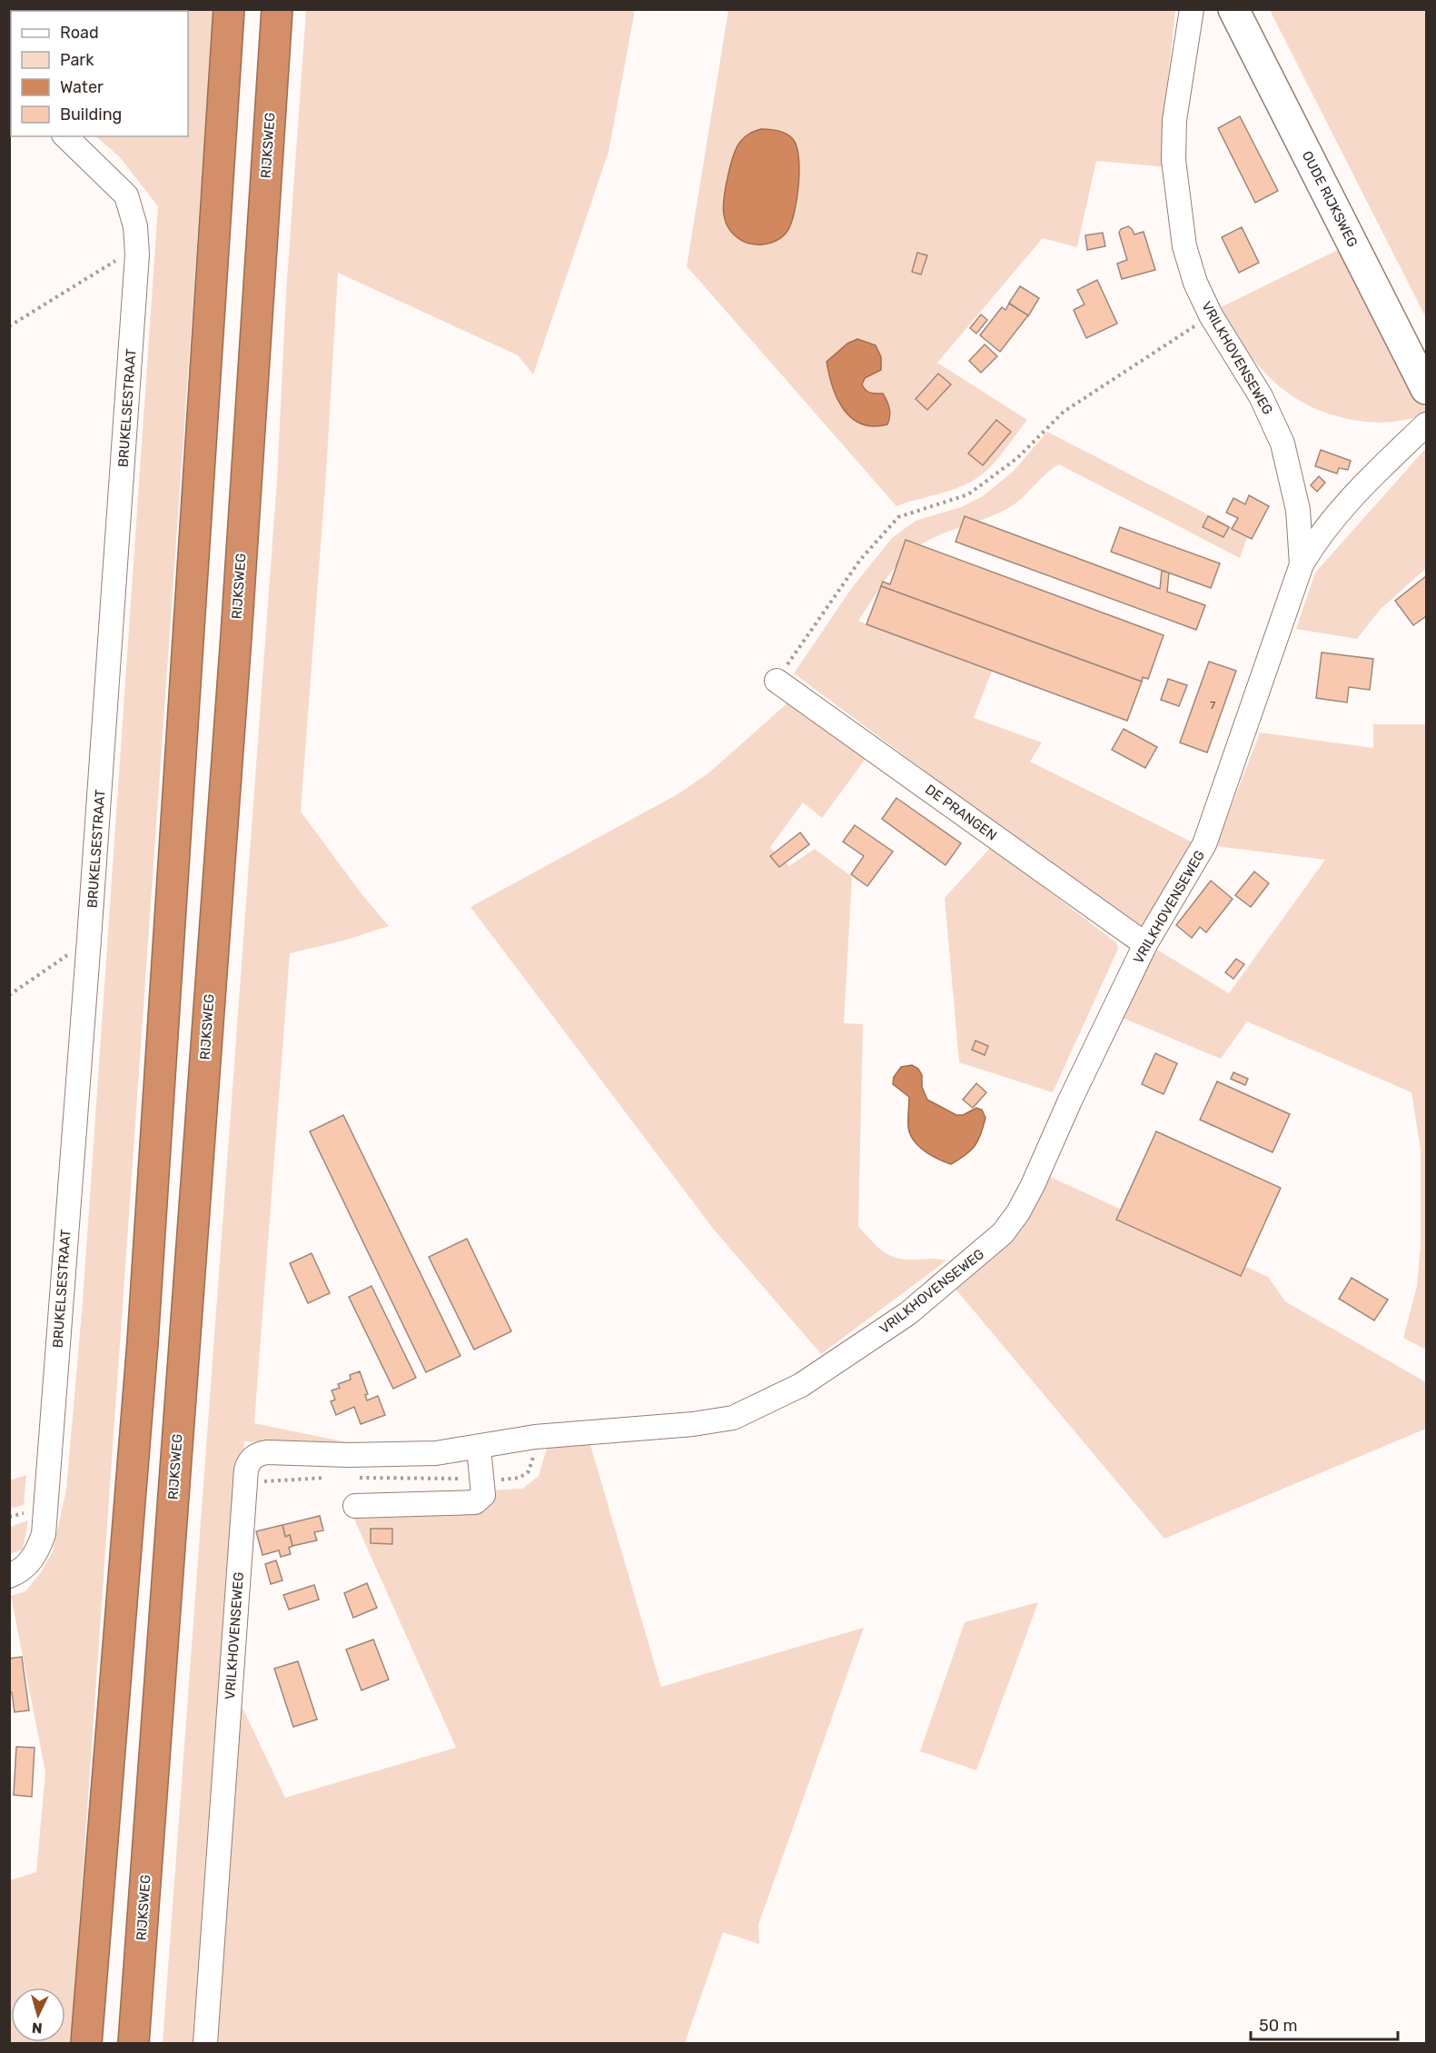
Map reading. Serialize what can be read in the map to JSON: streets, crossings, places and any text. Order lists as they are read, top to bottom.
{
  "streets": {
    "highway": ["RIJKSWEG"],
    "street": [
      "OUDE RIJKSWEG",
      "VRILKHOVENSEWEG",
      "BRUKELSESTRAAT",
      "DE PRANGEN"
    ]
  },
  "crossings": [
    ["VRILKHOVENSEWEG", "DE PRANGEN"]
  ],
  "house_numbers": ["7"],
  "legend": [
    "Road",
    "Park",
    "Water",
    "Building"
  ],
  "scale_bar": "50 m",
  "north": "bottom"
}
